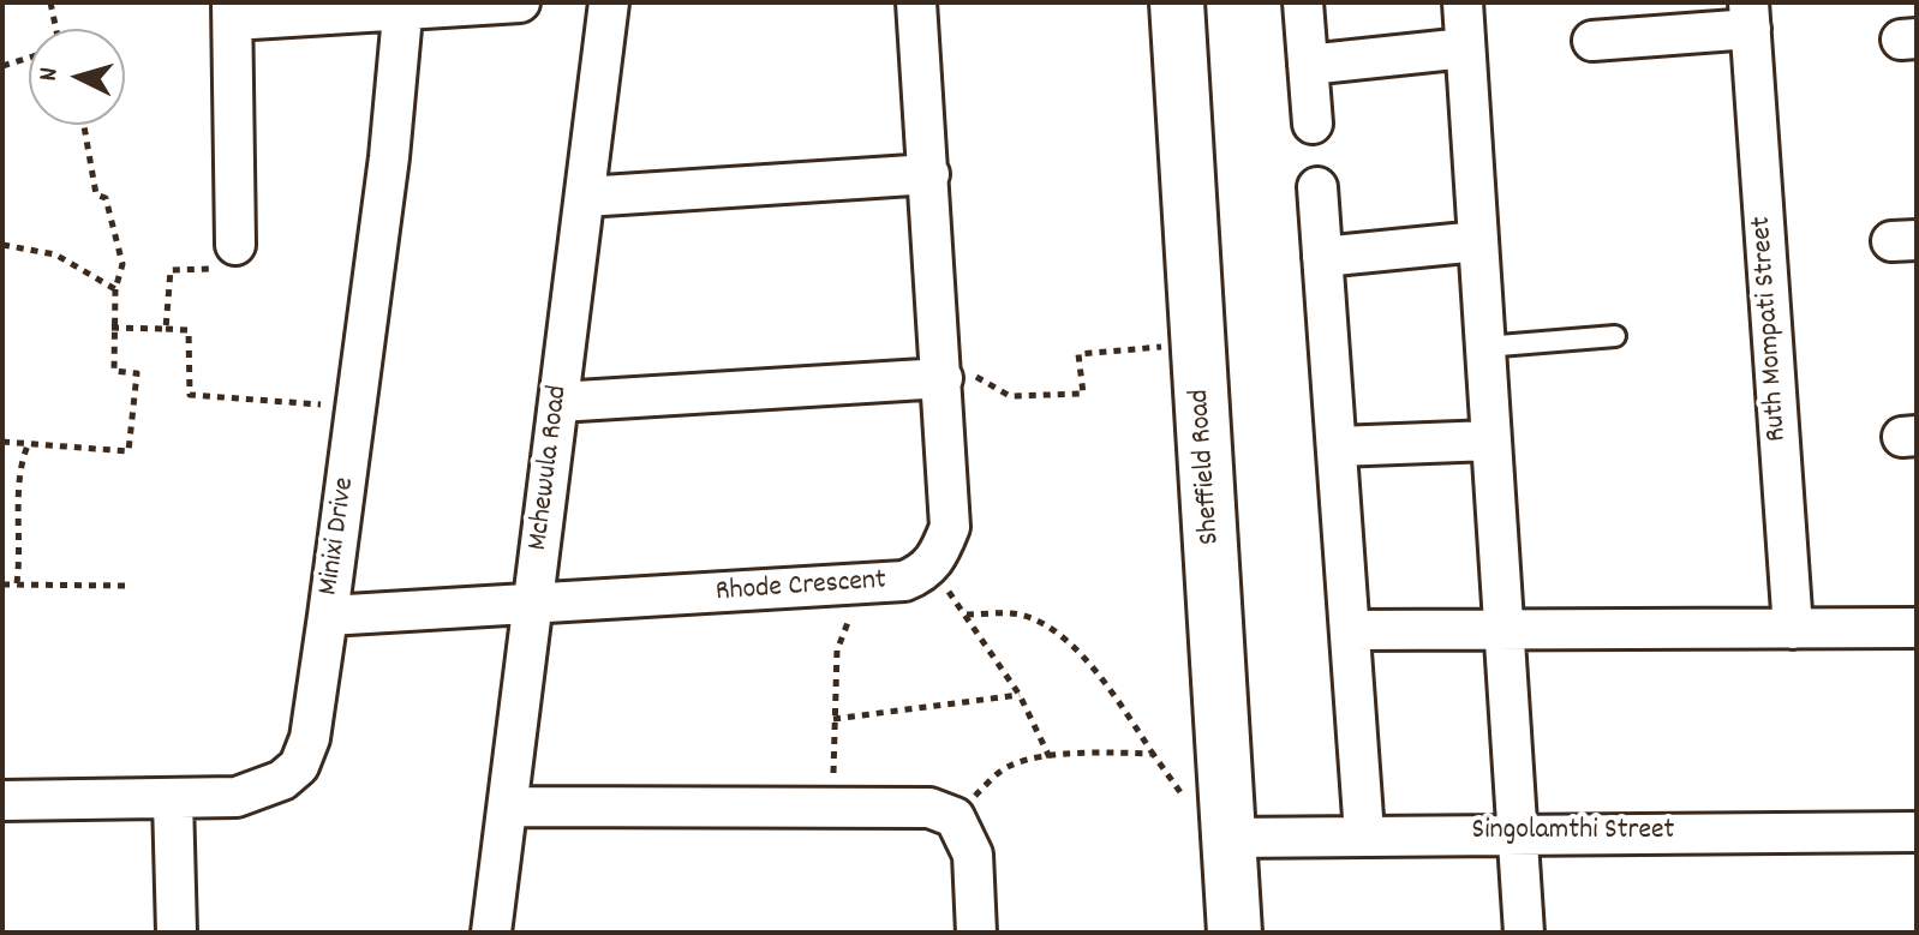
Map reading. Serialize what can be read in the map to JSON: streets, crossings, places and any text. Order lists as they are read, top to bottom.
{
  "streets": {
    "street": [
      "Ruth Mompati Street",
      "Sheffield Road",
      "Mchewula Road",
      "Minixi Drive",
      "Rhode Crescent",
      "Singolamthi Street"
    ]
  },
  "crossings": [
    ["Sheffield Road", "Singolamthi Street"],
    ["Mchewula Road", "Rhode Crescent"],
    ["Minixi Drive", "Rhode Crescent"]
  ],
  "north": "left"
}
